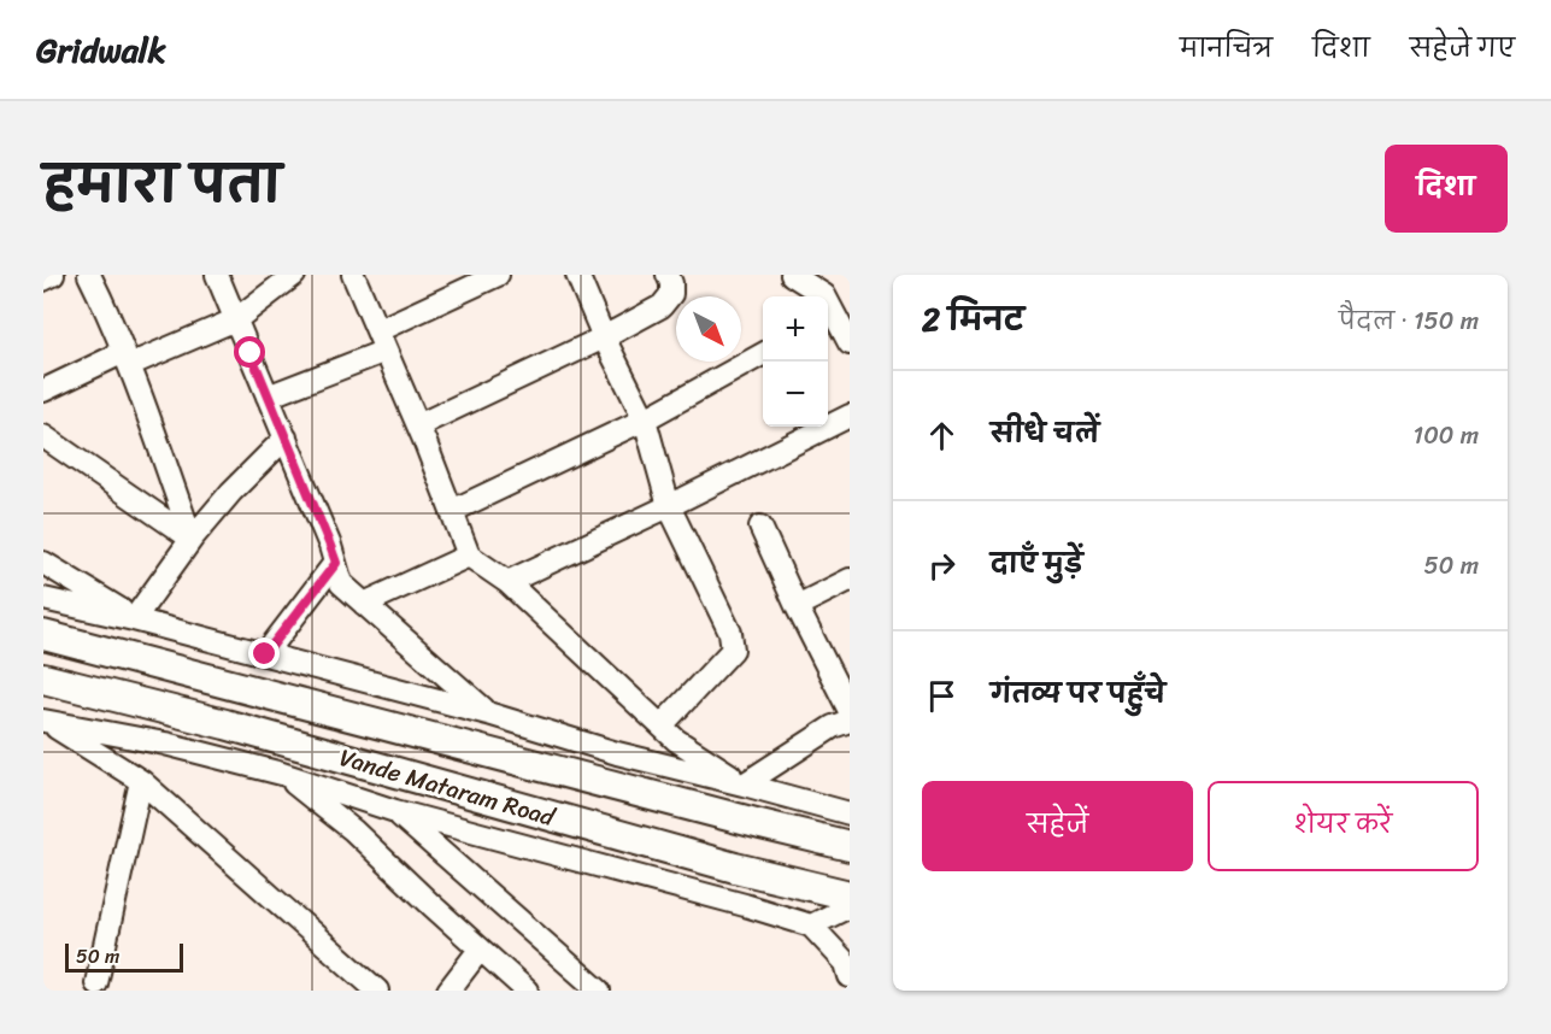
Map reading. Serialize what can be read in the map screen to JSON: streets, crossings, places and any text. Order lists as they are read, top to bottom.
{
  "streets": {
    "main road": ["Vande Mataram Road"]
  },
  "scale_bar": "50 m",
  "north": "bottom right",
  "page": {
    "header": "Gridwalk",
    "nav": ["मानचित्र", "दिशा", "सहेजे गए"],
    "title": "हमारा पता",
    "buttons": [
      "दिशा",
      ["सहेजें", "शेयर करें"]
    ],
    "heading": ["2 मिनट", "पैदल · 150 m"],
    "map_buttons": ["+", "−"],
    "list": [
      ["सीधे चलें", "100 m"],
      ["दाएँ मुड़ें", "50 m"],
      "गंतव्य पर पहुँचे"
    ],
    "scale": "50 m"
  }
}
